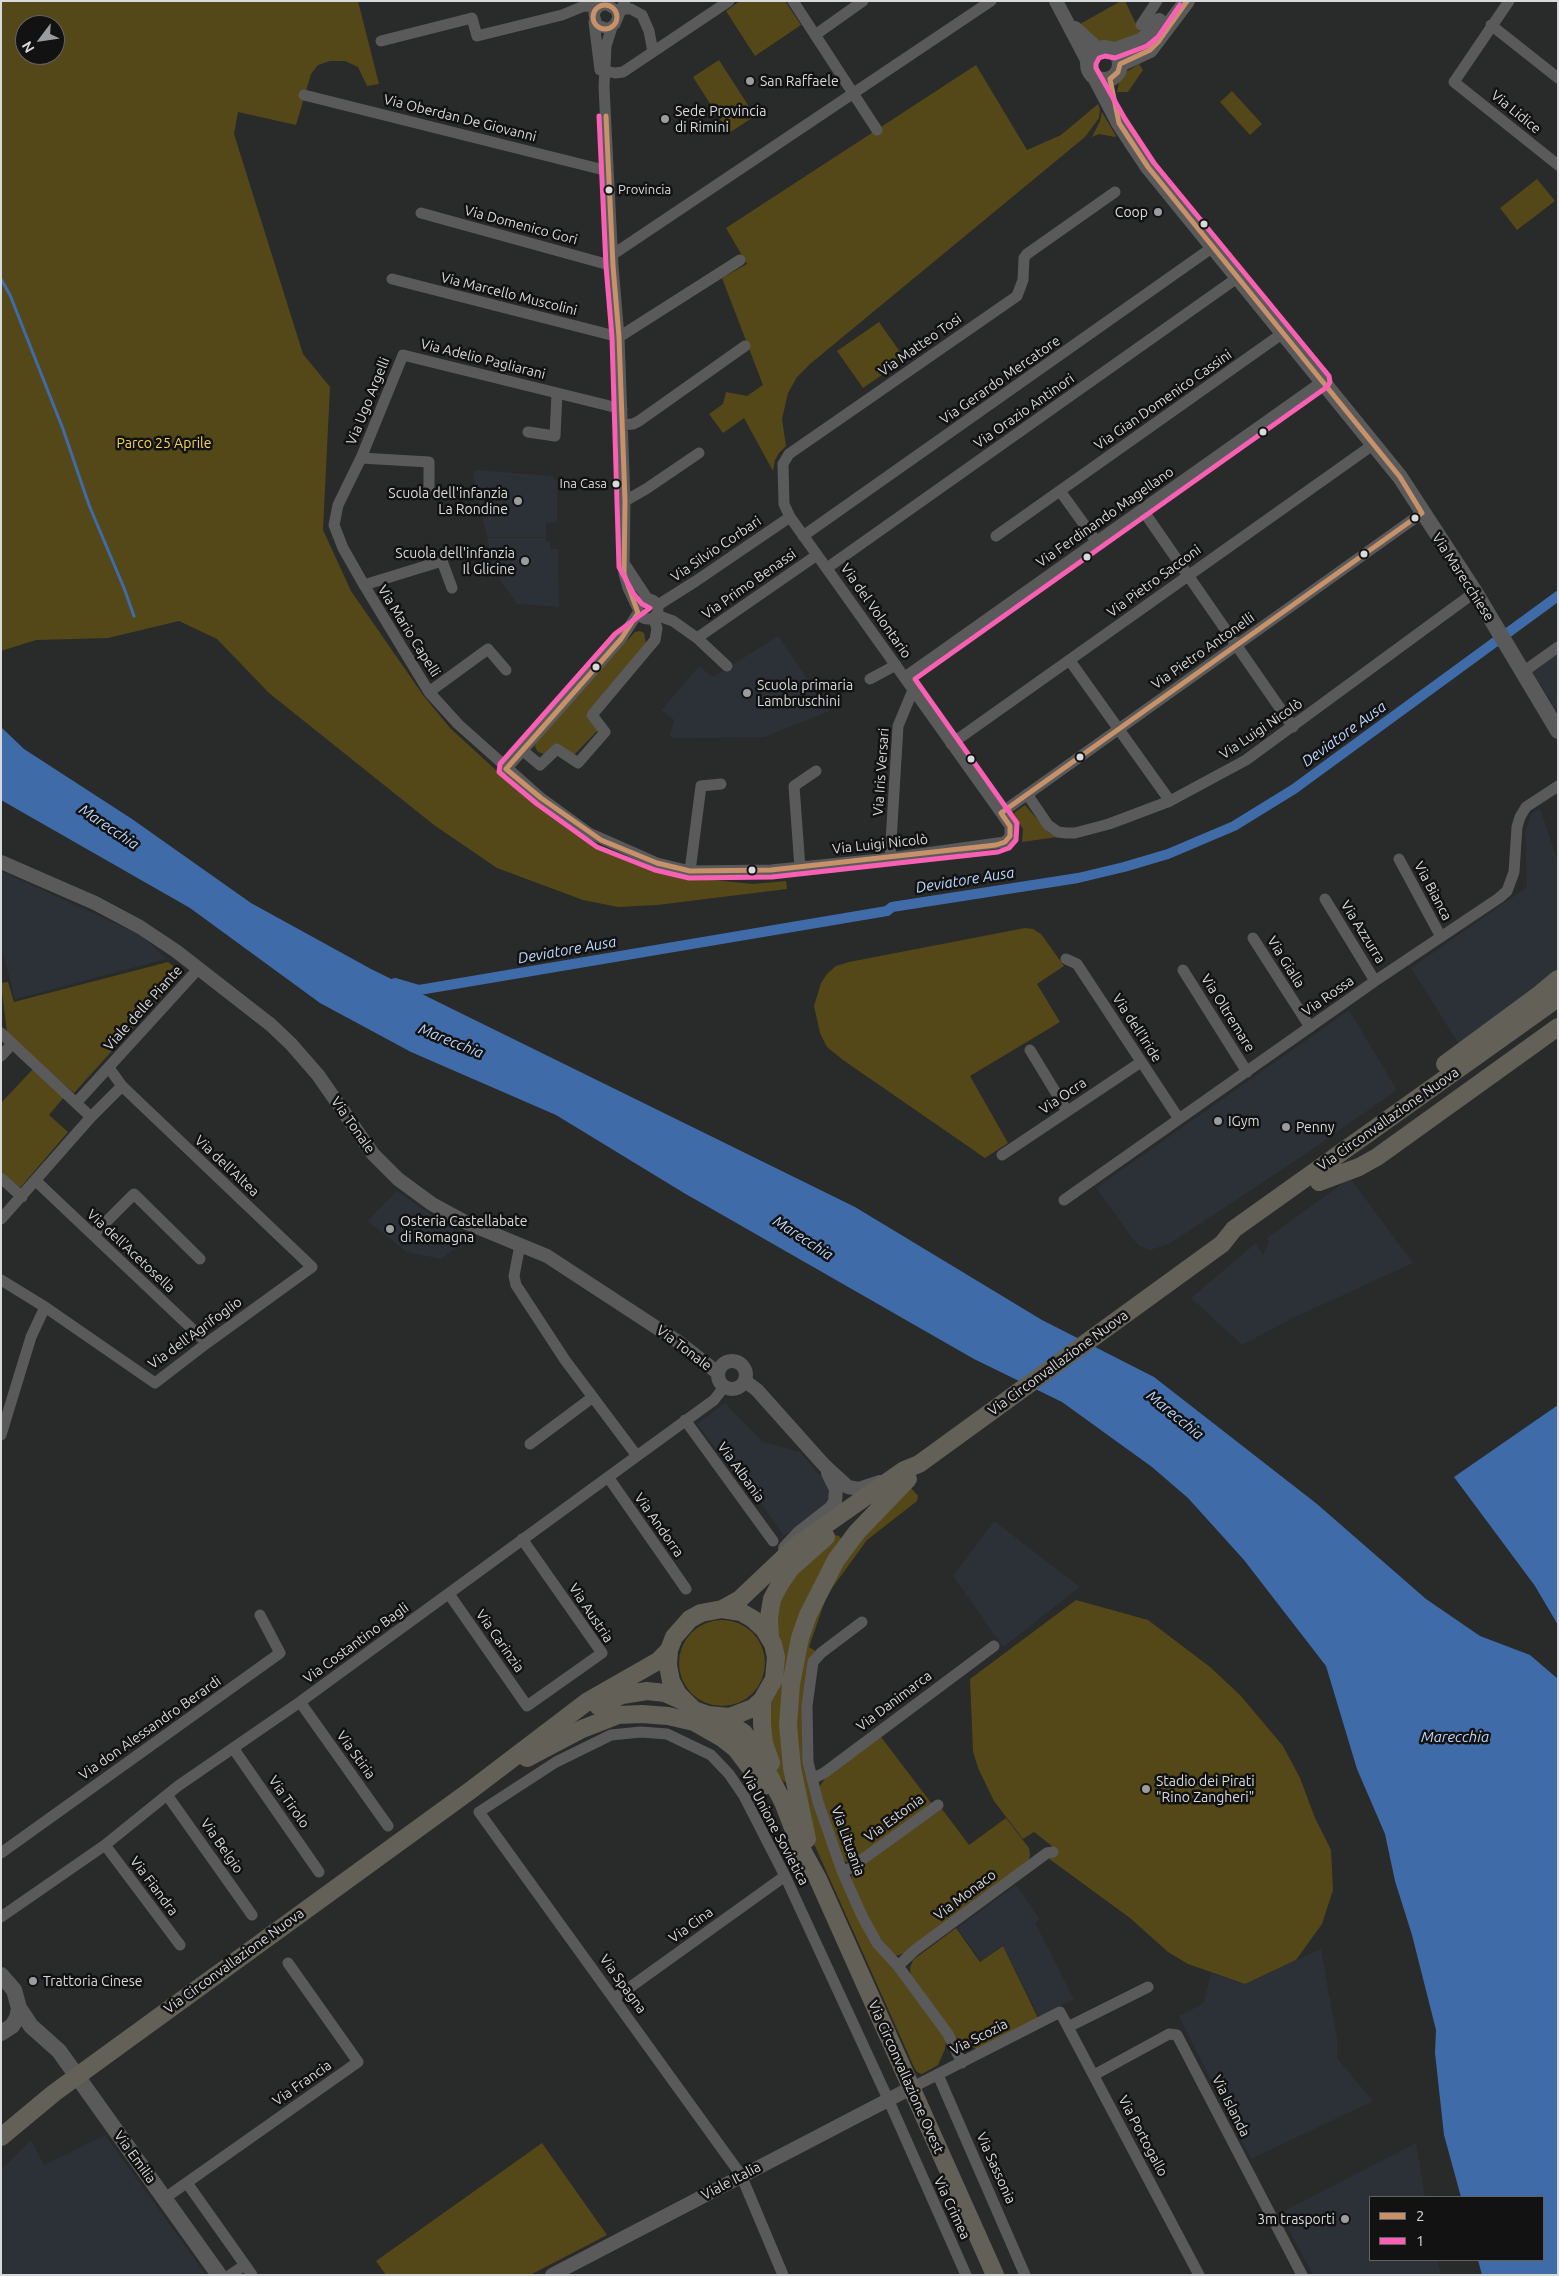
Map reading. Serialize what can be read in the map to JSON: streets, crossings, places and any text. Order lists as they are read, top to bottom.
{
  "streets": {
    "main road": [
      "Via Marecchiese",
      "Via Circonvallazione Nuova",
      "Via Circonvallazione Ovest",
      "Via Emilia"
    ],
    "street": [
      "Via Lidice",
      "Via Oberdan De Giovanni",
      "Via Domenico Gori",
      "Via Marcello Muscolini",
      "Via Matteo Tosi",
      "Via Adelio Pagliarani",
      "Via Gerardo Mercatore",
      "Via Gian Domenico Cassini",
      "Via Ugo Argelli",
      "Via Orazio Antinori",
      "Via Ferdinando Magellano",
      "Via Silvio Corbari",
      "Via Pietro Sacconi",
      "Via Primo Benassi",
      "Via del Volontario",
      "Via Mario Capelli",
      "Via Pietro Antonelli",
      "Via Luigi Nicolò",
      "Via Iris Versari",
      "Via Bianca",
      "Via Azzurra",
      "Via Gialla",
      "Via Rossa",
      "Viale delle Piante",
      "Via Oltremare",
      "Via dell'Iride",
      "Via Ocra",
      "Via Tonale",
      "Via dell'Altea",
      "Via dell'Acetosella",
      "Via dell'Agrifoglio",
      "Via Albania",
      "Via Andorra",
      "Via Austria",
      "Via Carinzia",
      "Via Costantino Bagli",
      "Via Danimarca",
      "Via don Alessandro Berardi",
      "Via Stiria",
      "Via Tirolo",
      "Via Estonia",
      "Via Unione Sovietica",
      "Via Lituania",
      "Via Belgio",
      "Via Fiandra",
      "Via Monaco",
      "Via Cina",
      "Via Spagna",
      "Via Scozia",
      "Via Francia",
      "Via Islanda",
      "Via Portogallo",
      "Via Sassonia",
      "Viale Italia",
      "Via Crimea"
    ]
  },
  "crossings": [
    ["Via Matteo Tosi", "Via Gerardo Mercatore"],
    ["Via Matteo Tosi", "Via Silvio Corbari"],
    ["Via Matteo Tosi", "Via del Volontario"],
    ["Via Adelio Pagliarani", "Via Ugo Argelli"],
    ["Via Gerardo Mercatore", "Via Marecchiese"],
    ["Via Gerardo Mercatore", "Via del Volontario"],
    ["Via Gian Domenico Cassini", "Via Marecchiese"],
    ["Via Ugo Argelli", "Via Mario Capelli"],
    ["Via Orazio Antinori", "Via Marecchiese"],
    ["Via Orazio Antinori", "Via del Volontario"],
    ["Via Ferdinando Magellano", "Via Marecchiese"],
    ["Via Ferdinando Magellano", "Via del Volontario"],
    ["Via Silvio Corbari", "Via Mario Capelli"],
    ["Via Silvio Corbari", "Via Luigi Nicolò"],
    ["Via Marecchiese", "Via Pietro Sacconi"],
    ["Via Marecchiese", "Via Pietro Antonelli"],
    ["Via Marecchiese", "Via Luigi Nicolò"],
    ["Via Pietro Sacconi", "Via del Volontario"],
    ["Via Primo Benassi", "Via del Volontario"],
    ["Via del Volontario", "Via Pietro Antonelli"],
    ["Via del Volontario", "Via Luigi Nicolò"],
    ["Via del Volontario", "Via Iris Versari"],
    ["Via Mario Capelli", "Via Luigi Nicolò"],
    ["Via Pietro Antonelli", "Via Luigi Nicolò"],
    ["Via Luigi Nicolò", "Via Iris Versari"],
    ["Via Bianca", "Via Rossa"],
    ["Via Azzurra", "Via Rossa"],
    ["Via Gialla", "Via Rossa"],
    ["Via Rossa", "Via Oltremare"],
    ["Via Rossa", "Via dell'Iride"],
    ["Viale delle Piante", "Via Tonale"],
    ["Viale delle Piante", "Via dell'Altea"],
    ["Via dell'Iride", "Via Ocra"],
    ["Via Circonvallazione Nuova", "Via Circonvallazione Ovest"],
    ["Via Tonale", "Via Costantino Bagli"],
    ["Via dell'Altea", "Via dell'Agrifoglio"],
    ["Via dell'Acetosella", "Via dell'Agrifoglio"],
    ["Via Albania", "Via Costantino Bagli"],
    ["Via Andorra", "Via Costantino Bagli"],
    ["Via Austria", "Via Carinzia"],
    ["Via Austria", "Via Costantino Bagli"],
    ["Via Carinzia", "Via Costantino Bagli"],
    ["Via Costantino Bagli", "Via Stiria"],
    ["Via Costantino Bagli", "Via Tirolo"],
    ["Via Costantino Bagli", "Via Belgio"],
    ["Via Costantino Bagli", "Via Fiandra"],
    ["Via Danimarca", "Via Lituania"],
    ["Via Estonia", "Via Lituania"],
    ["Via Unione Sovietica", "Via Cina"],
    ["Via Unione Sovietica", "Via Spagna"],
    ["Via Unione Sovietica", "Viale Italia"],
    ["Via Unione Sovietica", "Via Crimea"],
    ["Via Lituania", "Via Monaco"],
    ["Via Lituania", "Via Scozia"],
    ["Via Cina", "Via Spagna"],
    ["Via Spagna", "Viale Italia"],
    ["Via Scozia", "Via Circonvallazione Ovest"],
    ["Via Scozia", "Via Portogallo"],
    ["Via Scozia", "Via Sassonia"],
    ["Via Scozia", "Viale Italia"],
    ["Via Circonvallazione Ovest", "Viale Italia"],
    ["Via Francia", "Via Emilia"],
    ["Via Islanda", "Via Portogallo"],
    ["Viale Italia", "Via Crimea"]
  ],
  "water": ["Deviatore Ausa", "Marecchia"],
  "parks": ["Parco 25 Aprile"],
  "places": [
    "San Raffaele",
    "Sede Provincia di Rimini",
    "Provincia",
    "Coop",
    "Ina Casa",
    "Scuola dell'infanzia La Rondine",
    "Scuola dell'infanzia Il Glicine",
    "Scuola primaria Lambruschini",
    "IGym",
    "Penny",
    "Osteria Castellabate di Romagna",
    "Stadio dei Pirati \"Rino Zangheri\"",
    "Trattoria Cinese",
    "3m trasporti"
  ],
  "lines": ["transit line 2", "transit line 1"],
  "legend": ["2", "1"],
  "north": "bottom left"
}
